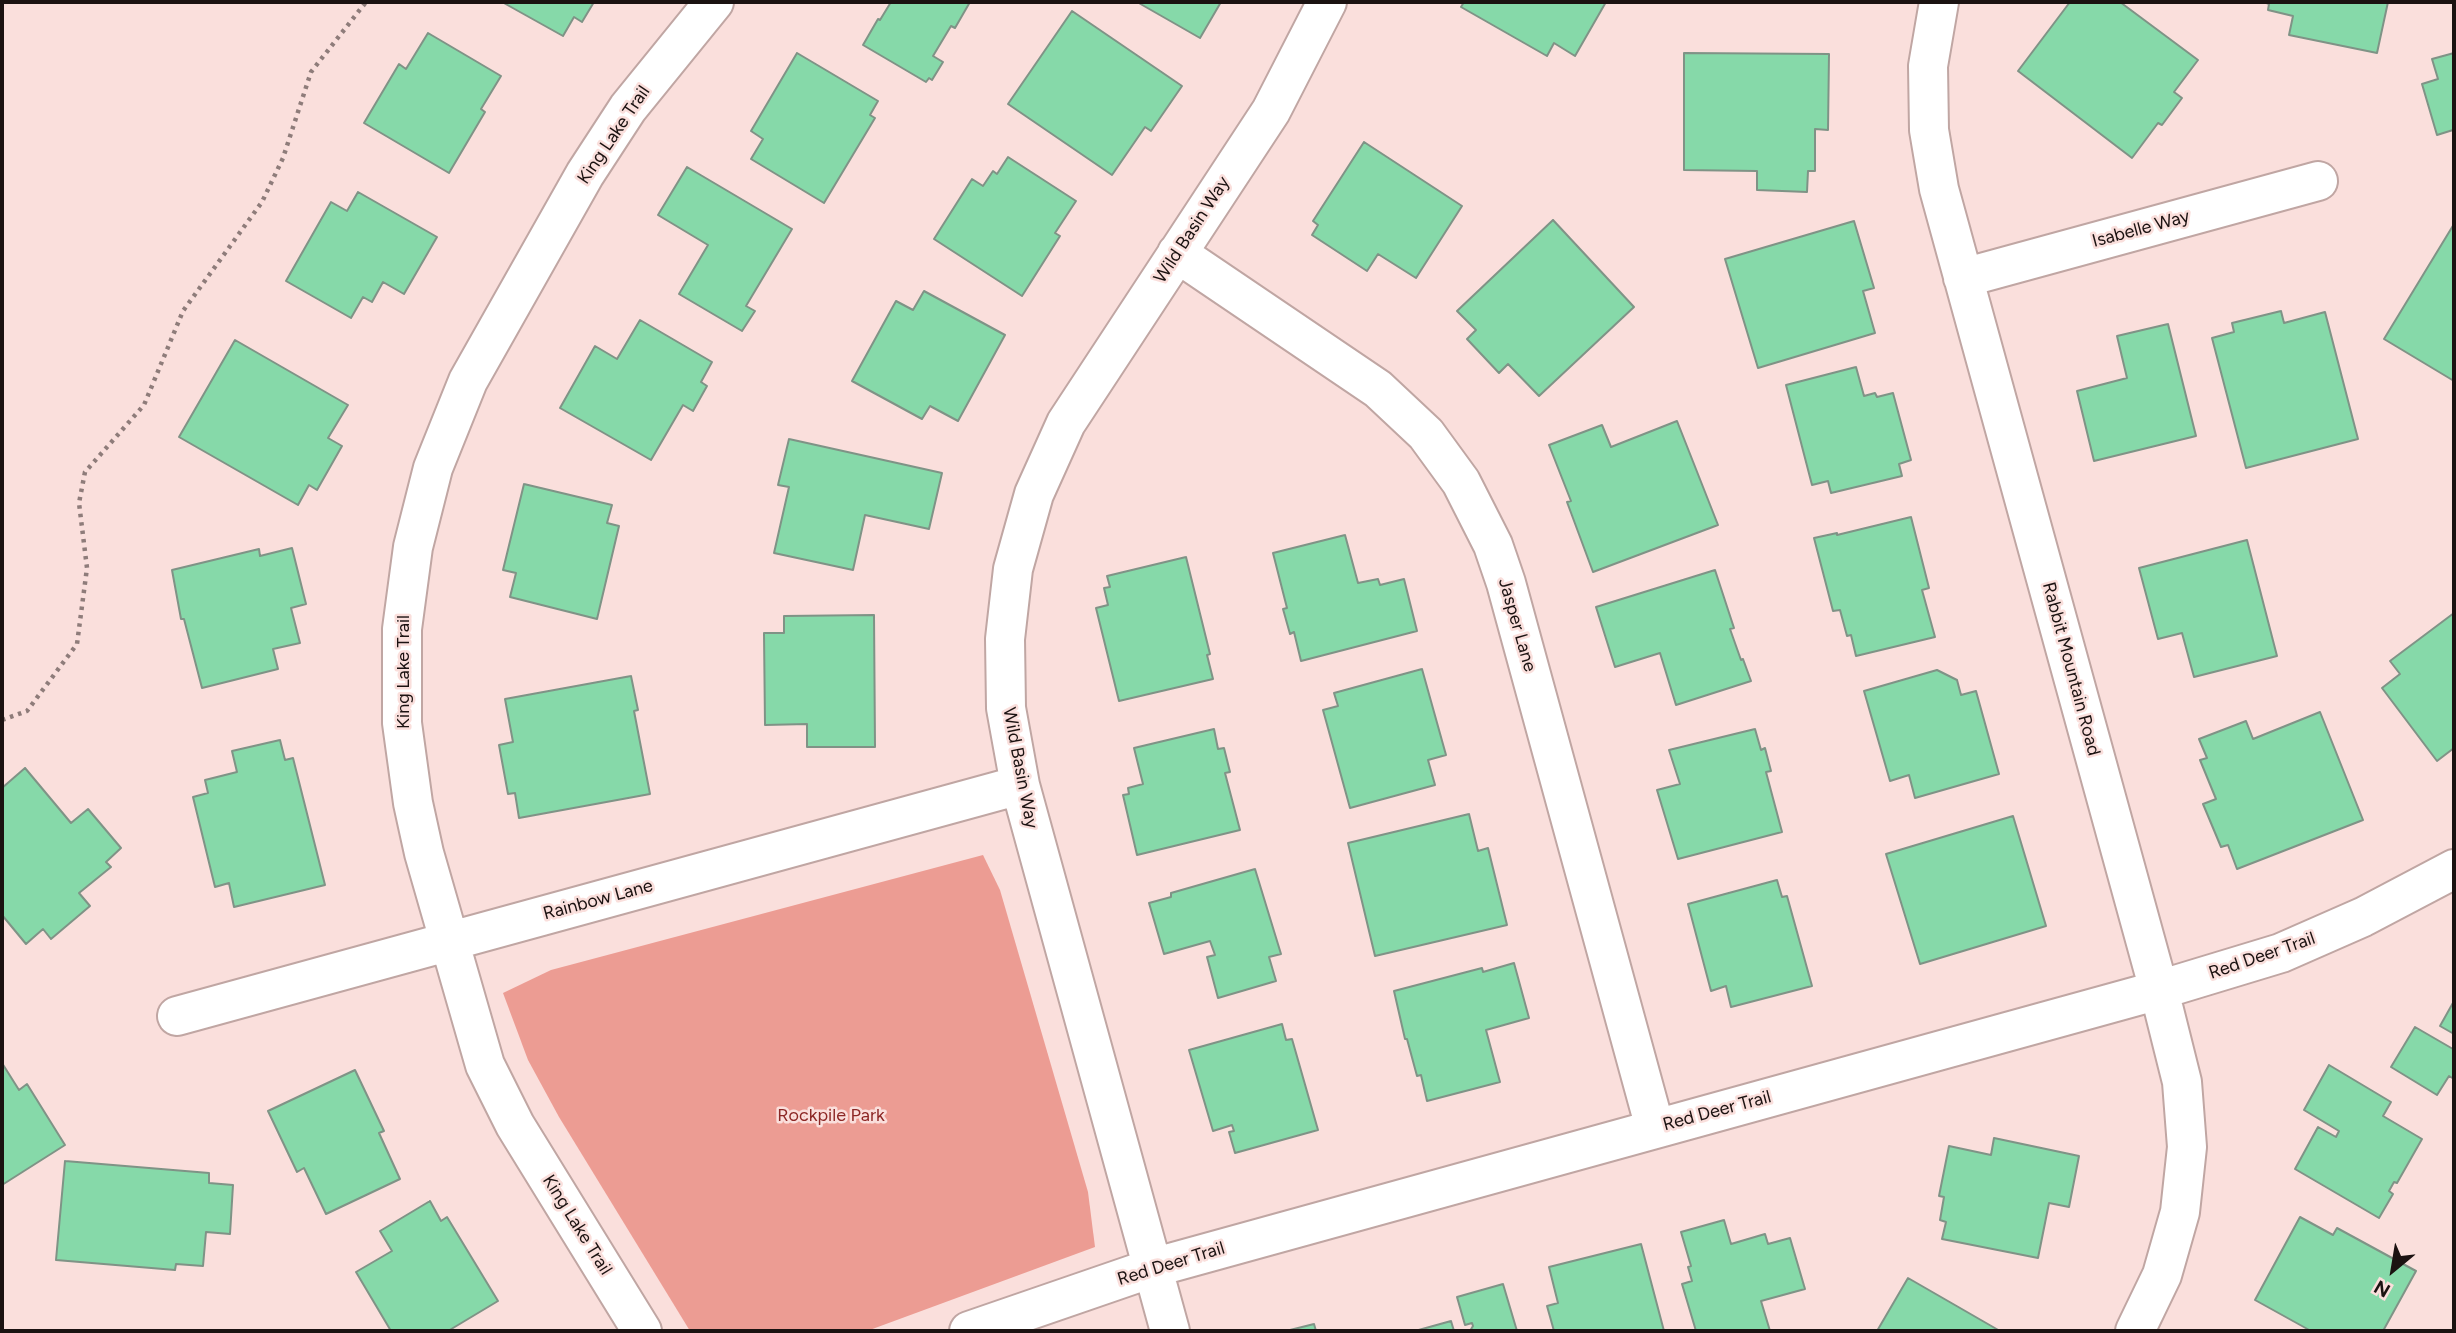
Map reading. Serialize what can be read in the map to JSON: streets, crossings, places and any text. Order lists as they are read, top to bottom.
{
  "streets": {
    "street": [
      "King Lake Trail",
      "Isabelle Way",
      "Wild Basin Way",
      "Jasper Lane",
      "Rabbit Mountain Road",
      "Rainbow Lane",
      "Red Deer Trail"
    ]
  },
  "crossings": [
    ["King Lake Trail", "Rainbow Lane"],
    ["Isabelle Way", "Rabbit Mountain Road"],
    ["Wild Basin Way", "Jasper Lane"],
    ["Wild Basin Way", "Rainbow Lane"],
    ["Wild Basin Way", "Red Deer Trail"],
    ["Jasper Lane", "Red Deer Trail"],
    ["Rabbit Mountain Road", "Red Deer Trail"]
  ],
  "parks": ["Rockpile Park"],
  "north": "bottom left"
}
